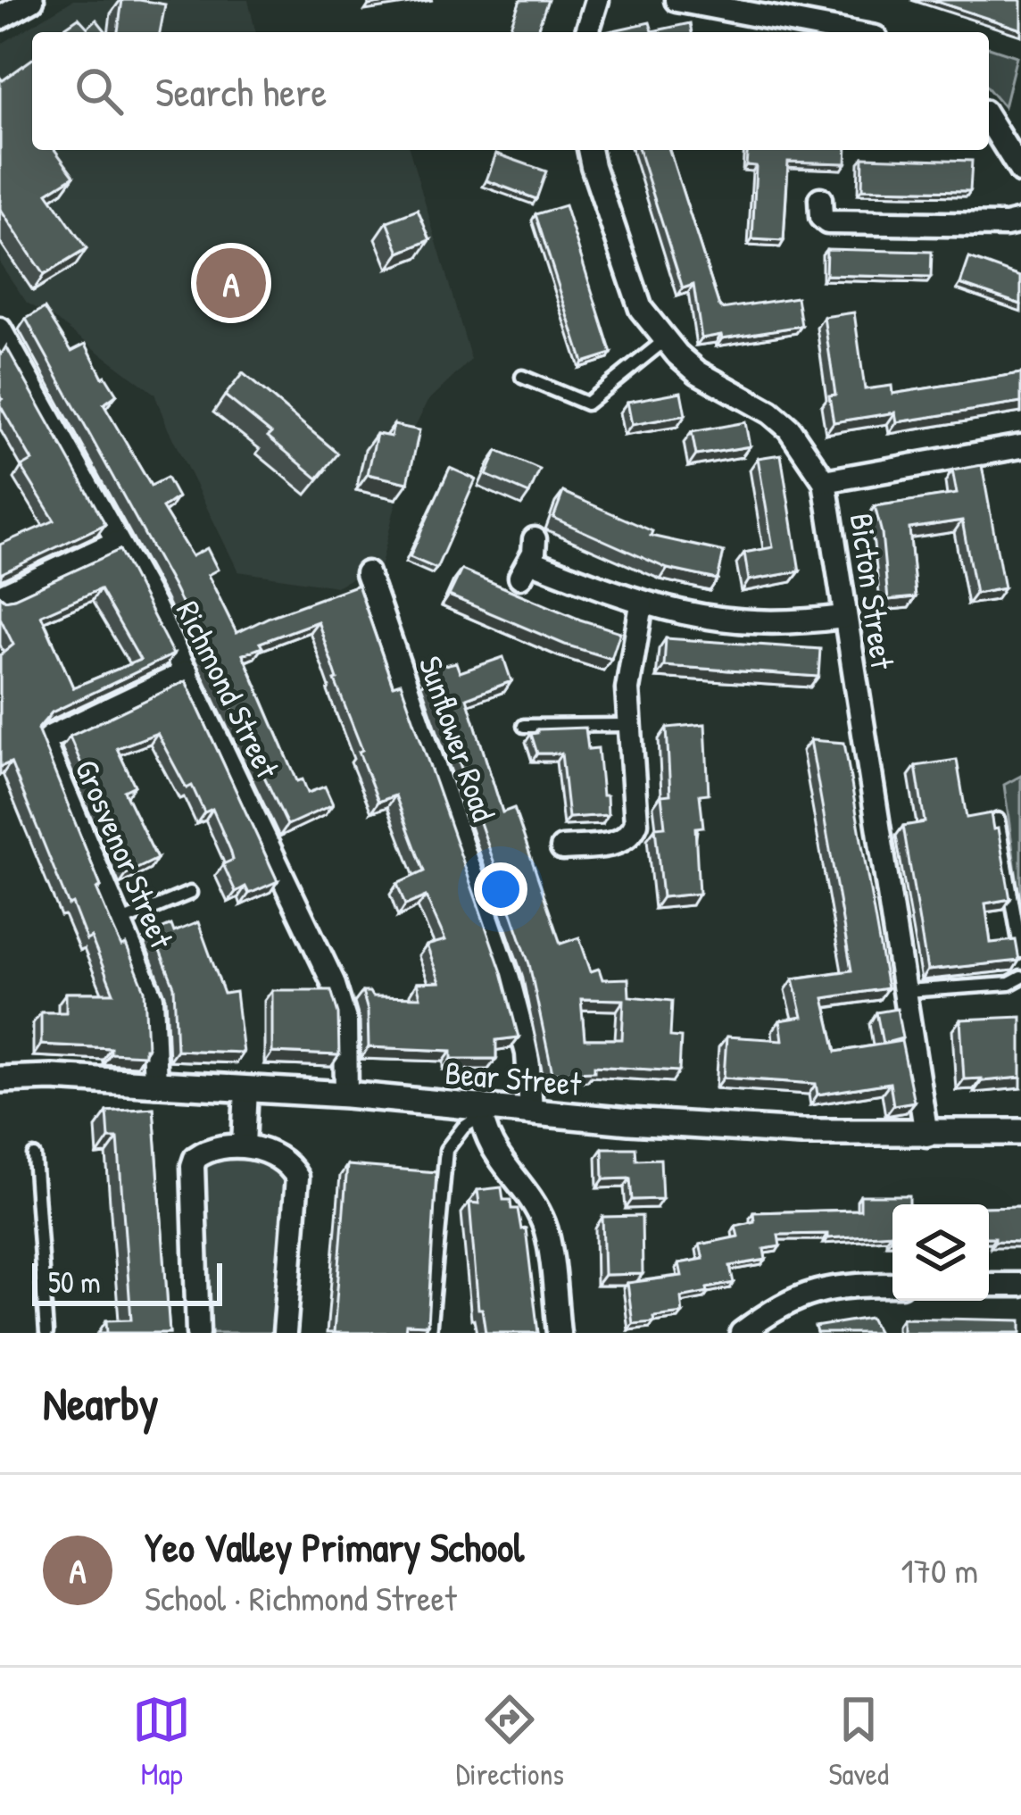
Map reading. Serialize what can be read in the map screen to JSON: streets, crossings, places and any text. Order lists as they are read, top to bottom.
{
  "streets": {
    "street": [
      "Bicton Street",
      "Richmond Street",
      "Sunflower Road",
      "Grosvenor Street",
      "Bear Street"
    ]
  },
  "crossings": [
    ["Bicton Street", "Bear Street"],
    ["Richmond Street", "Grosvenor Street"],
    ["Richmond Street", "Bear Street"],
    ["Sunflower Road", "Bear Street"],
    ["Grosvenor Street", "Bear Street"]
  ],
  "scale_bar": "50 m",
  "page": {
    "search": "Search here",
    "pins": "A",
    "scale": "50 m",
    "heading": "Nearby",
    "list": [
      {
        "mark": "A",
        "name": "Yeo Valley Primary School",
        "note": "School · Richmond Street",
        "value": "170 m"
      }
    ],
    "nav": ["Map", "Directions", "Saved"]
  }
}
